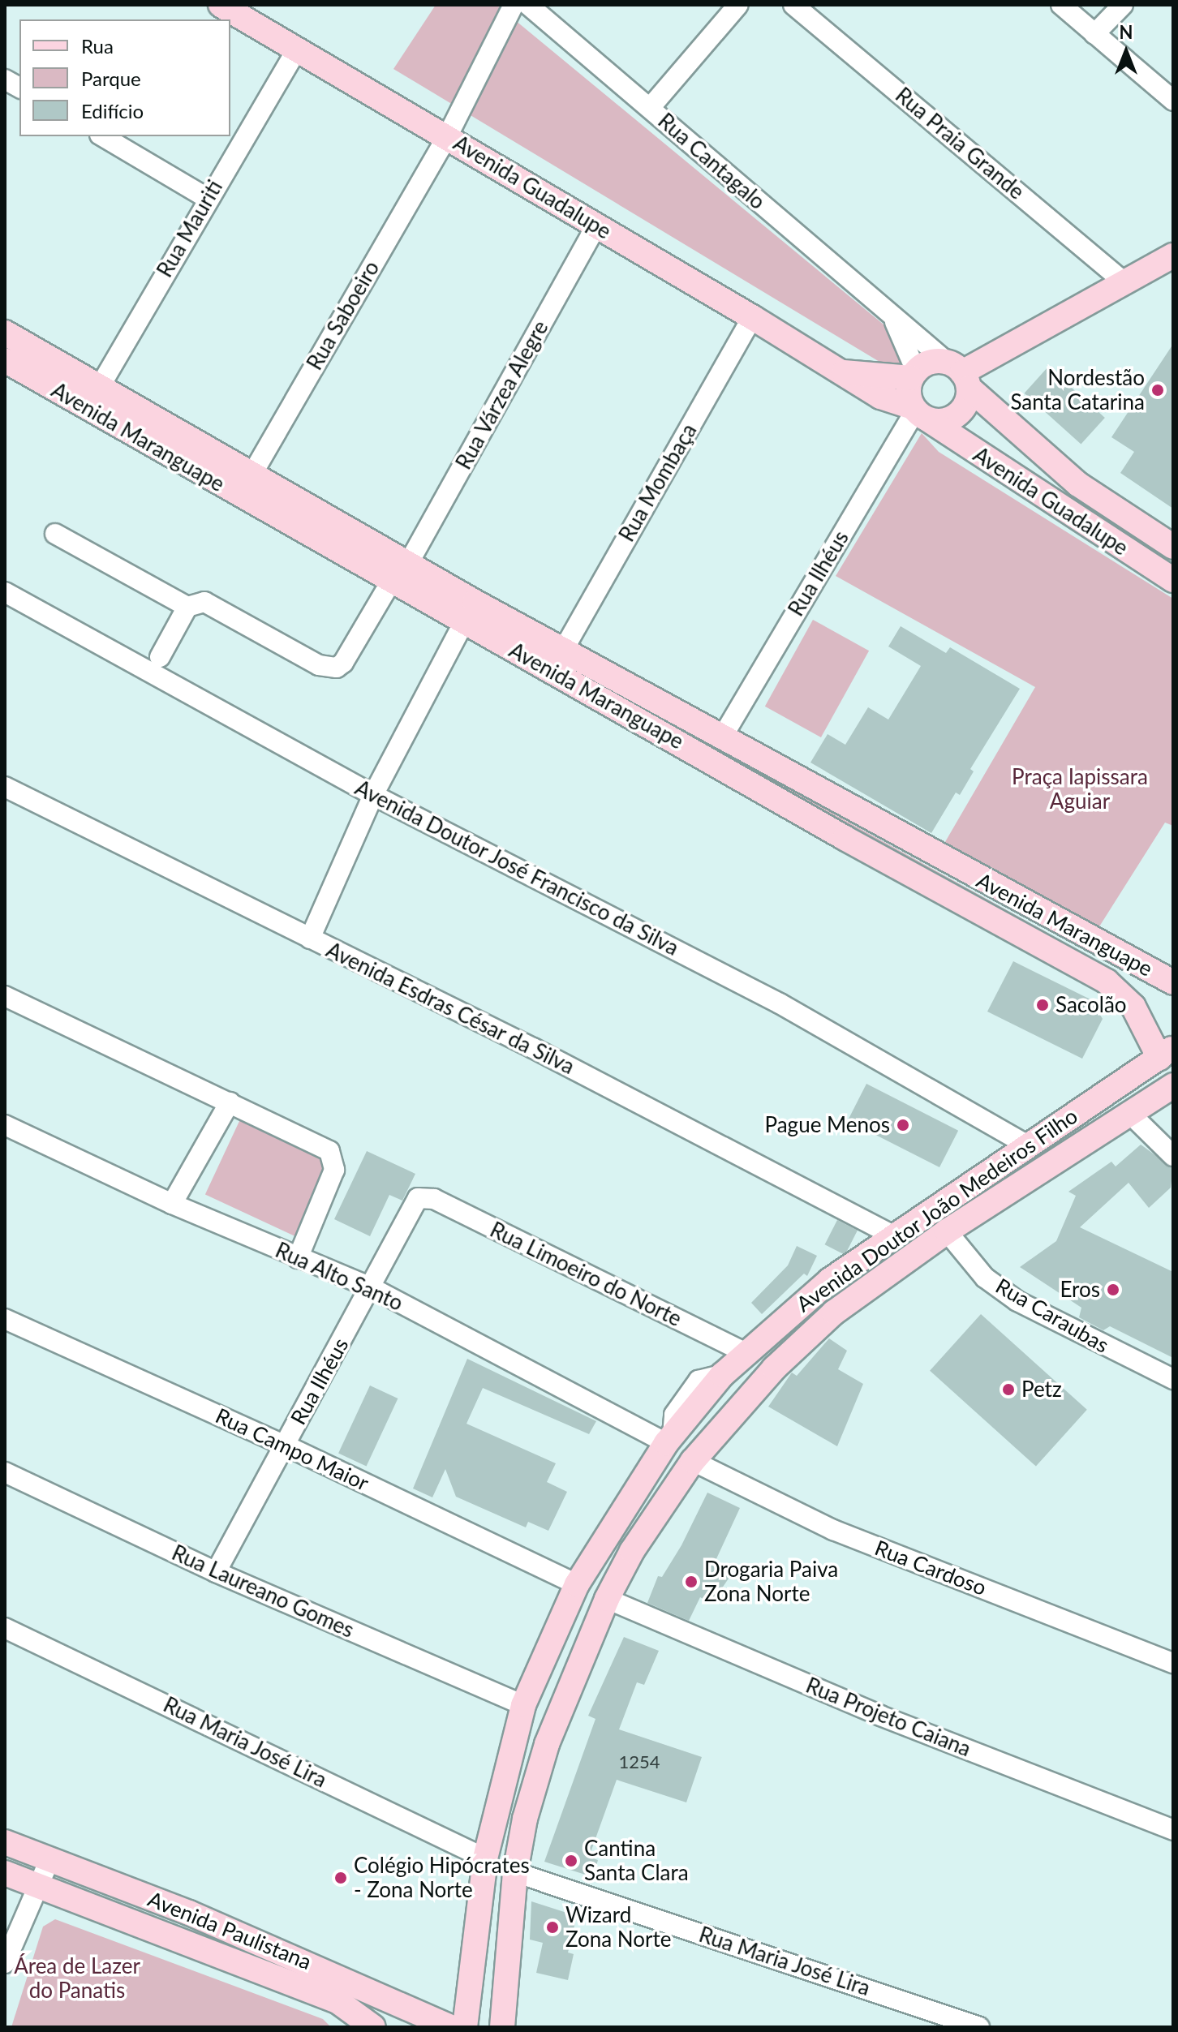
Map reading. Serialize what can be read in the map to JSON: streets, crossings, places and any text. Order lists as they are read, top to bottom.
{
  "streets": {
    "main road": [
      "Avenida Guadalupe",
      "Avenida Maranguape",
      "Avenida Doutor João Medeiros Filho",
      "Avenida Paulistana"
    ],
    "street": [
      "Rua Praia Grande",
      "Rua Cantagalo",
      "Rua Mauriti",
      "Rua Saboeiro",
      "Rua Várzea Alegre",
      "Rua Mombaça",
      "Rua Ilhéus",
      "Avenida Doutor José Francisco da Silva",
      "Avenida Esdras César da Silva",
      "Rua Limoeiro do Norte",
      "Rua Alto Santo",
      "Rua Caraubas",
      "Rua Campo Maior",
      "Rua Cardoso",
      "Rua Laureano Gomes",
      "Rua Projeto Caiana",
      "Rua Maria José Lira"
    ]
  },
  "crossings": [
    ["Rua Cantagalo", "Avenida Guadalupe"],
    ["Rua Cantagalo", "Rua Ilhéus"],
    ["Avenida Guadalupe", "Rua Mauriti"],
    ["Avenida Guadalupe", "Rua Saboeiro"],
    ["Avenida Guadalupe", "Rua Várzea Alegre"],
    ["Avenida Guadalupe", "Rua Mombaça"],
    ["Avenida Guadalupe", "Rua Ilhéus"],
    ["Rua Mauriti", "Avenida Maranguape"],
    ["Rua Saboeiro", "Avenida Maranguape"],
    ["Rua Várzea Alegre", "Avenida Maranguape"],
    ["Avenida Maranguape", "Rua Mombaça"],
    ["Avenida Maranguape", "Rua Ilhéus"],
    ["Avenida Maranguape", "Avenida Doutor João Medeiros Filho"],
    ["Rua Ilhéus", "Rua Limoeiro do Norte"],
    ["Rua Ilhéus", "Rua Alto Santo"],
    ["Rua Ilhéus", "Rua Campo Maior"],
    ["Rua Ilhéus", "Rua Laureano Gomes"],
    ["Avenida Doutor José Francisco da Silva", "Avenida Doutor João Medeiros Filho"],
    ["Avenida Esdras César da Silva", "Avenida Doutor João Medeiros Filho"],
    ["Avenida Doutor João Medeiros Filho", "Rua Limoeiro do Norte"],
    ["Avenida Doutor João Medeiros Filho", "Rua Alto Santo"],
    ["Avenida Doutor João Medeiros Filho", "Rua Caraubas"],
    ["Avenida Doutor João Medeiros Filho", "Rua Campo Maior"],
    ["Avenida Doutor João Medeiros Filho", "Rua Cardoso"],
    ["Avenida Doutor João Medeiros Filho", "Rua Laureano Gomes"],
    ["Avenida Doutor João Medeiros Filho", "Rua Projeto Caiana"],
    ["Avenida Doutor João Medeiros Filho", "Rua Maria José Lira"]
  ],
  "parks": ["Praça Iapissara Aguiar", "Área de Lazer do Panatis"],
  "places": [
    "Nordestão Santa Catarina",
    "Sacolão",
    "Pague Menos",
    "Eros",
    "Petz",
    "Drogaria Paiva Zona Norte",
    "Cantina Santa Clara",
    "Colégio Hipócrates - Zona Norte",
    "Wizard Zona Norte"
  ],
  "house_numbers": ["1254"],
  "legend": ["Rua", "Parque", "Edifício"],
  "north": "top"
}
